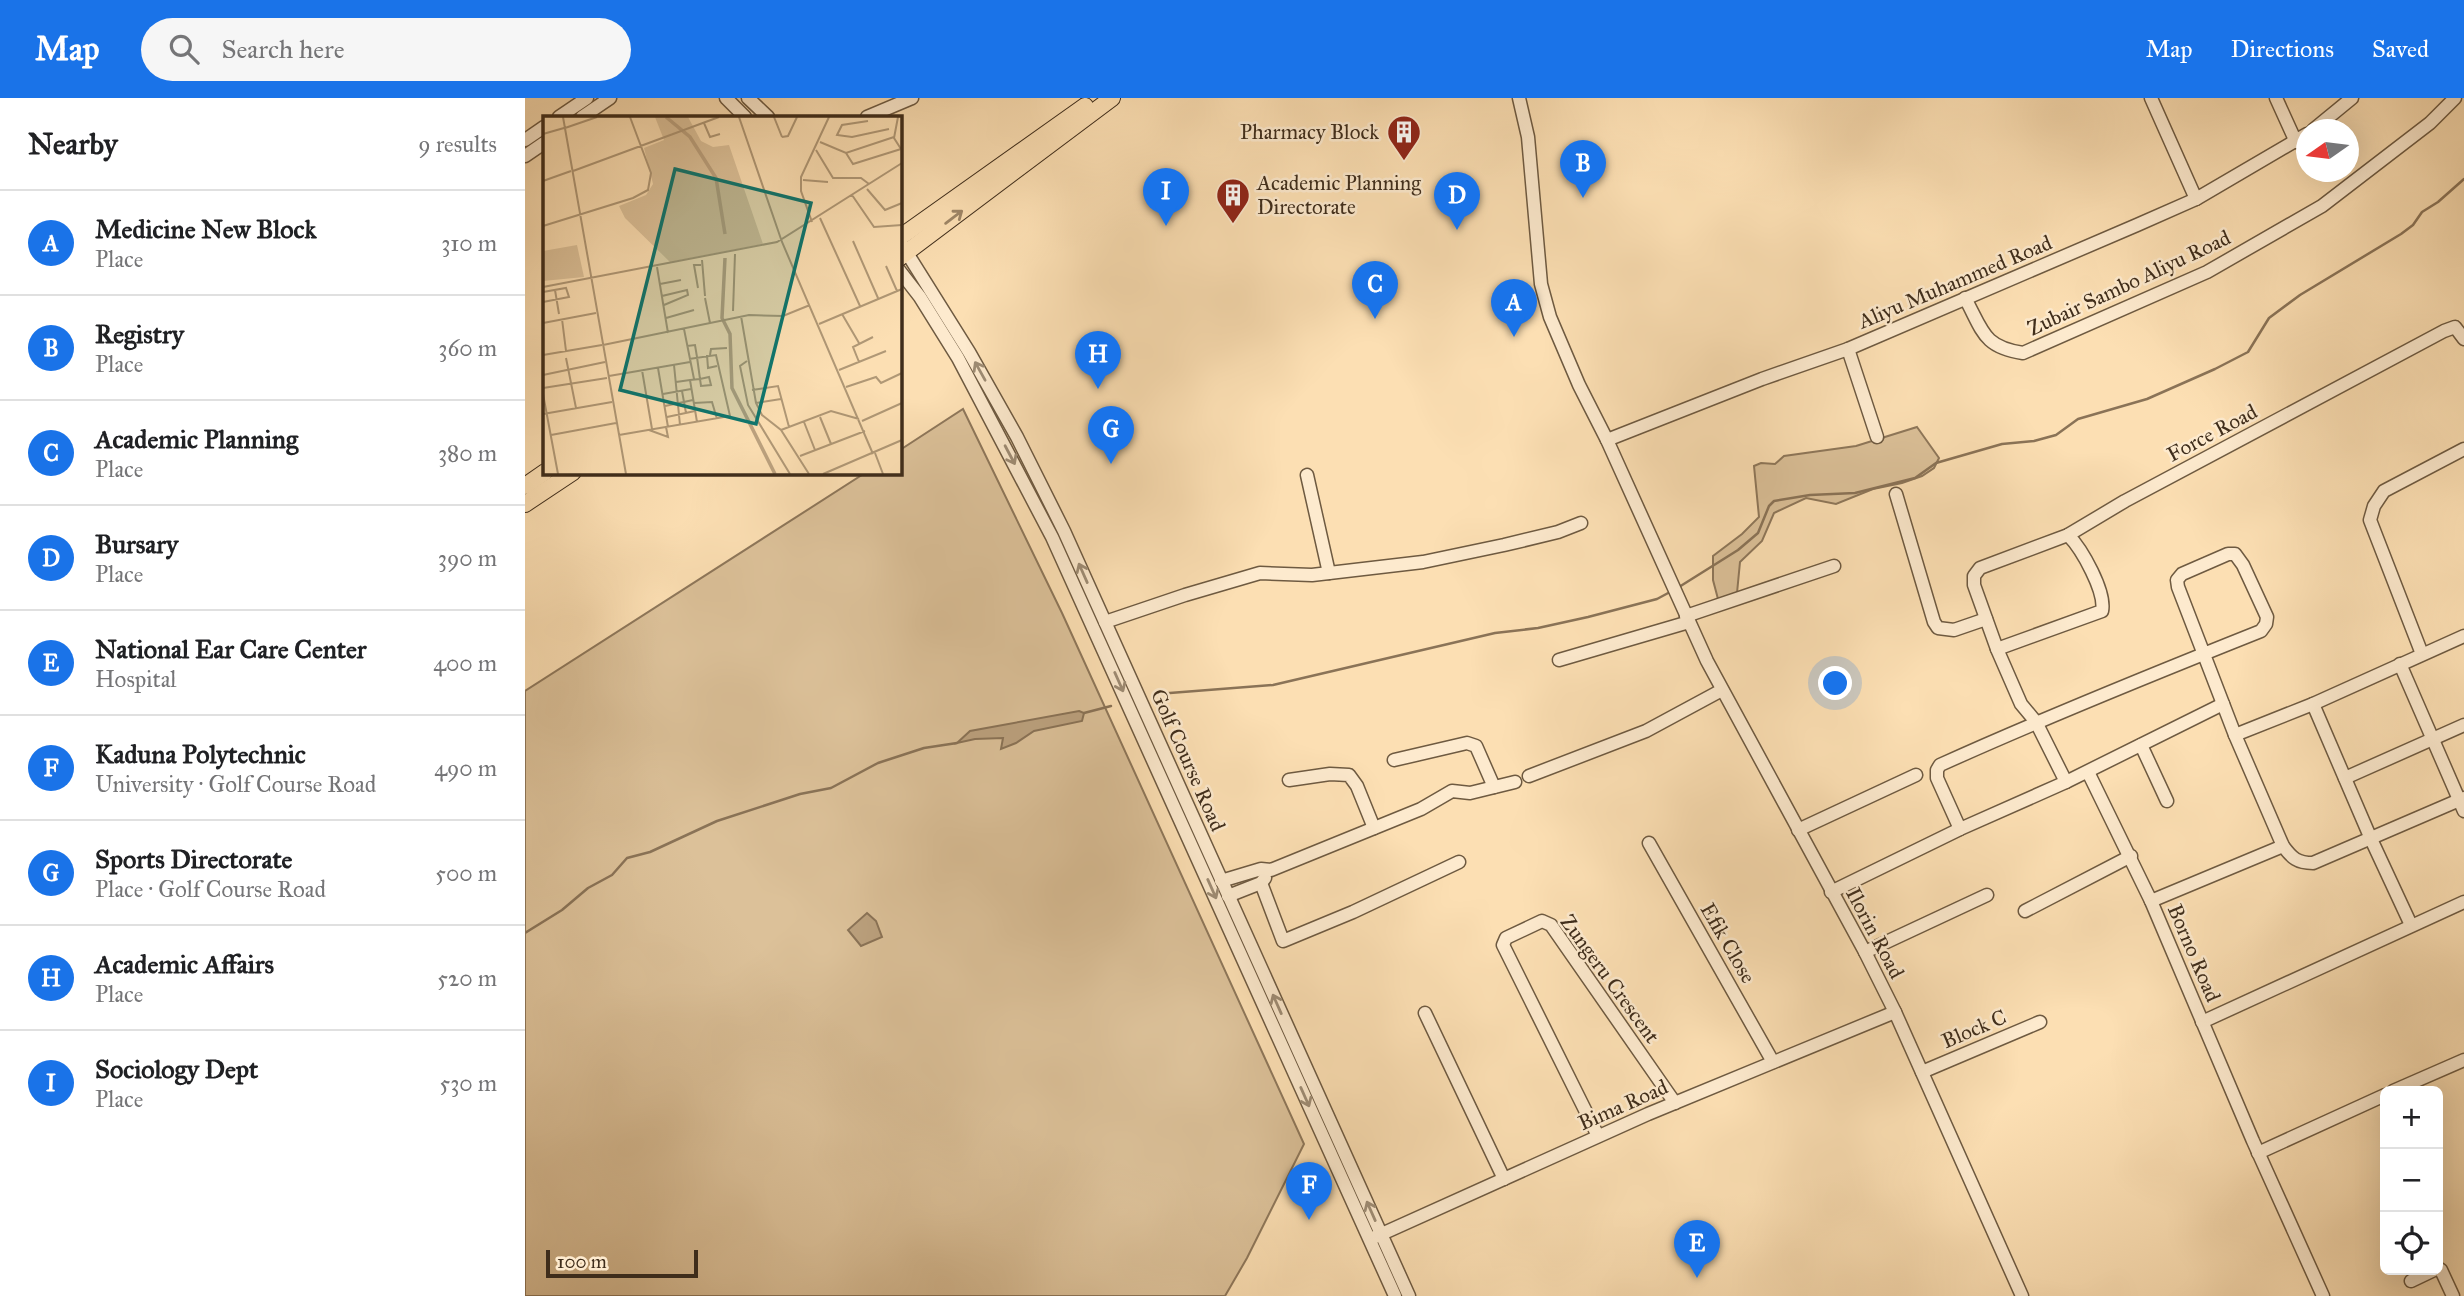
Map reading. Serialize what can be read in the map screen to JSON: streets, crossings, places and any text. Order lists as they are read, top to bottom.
{
  "streets": {
    "street": [
      "Aliyu Muhammed Road",
      "Zubair Sambo Aliyu Road",
      "Force Road",
      "Golf Course Road",
      "Ilorin Road",
      "Efik Close",
      "Borno Road",
      "Zungeru Crescent",
      "Block C",
      "Bima Road"
    ]
  },
  "crossings": [
    ["Aliyu Muhammed Road", "Zubair Sambo Aliyu Road"],
    ["Aliyu Muhammed Road", "Ilorin Road"],
    ["Golf Course Road", "Bima Road"],
    ["Ilorin Road", "Block C"],
    ["Ilorin Road", "Bima Road"],
    ["Efik Close", "Bima Road"],
    ["Zungeru Crescent", "Bima Road"]
  ],
  "places": {
    "building": ["Pharmacy Block", "Academic Planning Directorate"]
  },
  "scale_bar": "100 m",
  "north": "left",
  "page": {
    "header": "Map",
    "search": "Search here",
    "nav": ["Map", "Directions", "Saved"],
    "heading": ["Nearby", "9 results"],
    "pins": [
      "B",
      "I",
      "D",
      "C",
      "A",
      "H",
      "G",
      "F",
      "E"
    ],
    "list": [
      {
        "mark": "A",
        "name": "Medicine New Block",
        "note": "Place",
        "value": "310 m"
      },
      {
        "mark": "B",
        "name": "Registry",
        "note": "Place",
        "value": "360 m"
      },
      {
        "mark": "C",
        "name": "Academic Planning",
        "note": "Place",
        "value": "380 m"
      },
      {
        "mark": "D",
        "name": "Bursary",
        "note": "Place",
        "value": "390 m"
      },
      {
        "mark": "E",
        "name": "National Ear Care Center",
        "note": "Hospital",
        "value": "400 m"
      },
      {
        "mark": "F",
        "name": "Kaduna Polytechnic",
        "note": "University · Golf Course Road",
        "value": "490 m"
      },
      {
        "mark": "G",
        "name": "Sports Directorate",
        "note": "Place · Golf Course Road",
        "value": "500 m"
      },
      {
        "mark": "H",
        "name": "Academic Affairs",
        "note": "Place",
        "value": "520 m"
      },
      {
        "mark": "I",
        "name": "Sociology Dept",
        "note": "Place",
        "value": "530 m"
      }
    ],
    "map_buttons": ["+", "−"],
    "scale": "100 m"
  }
}
